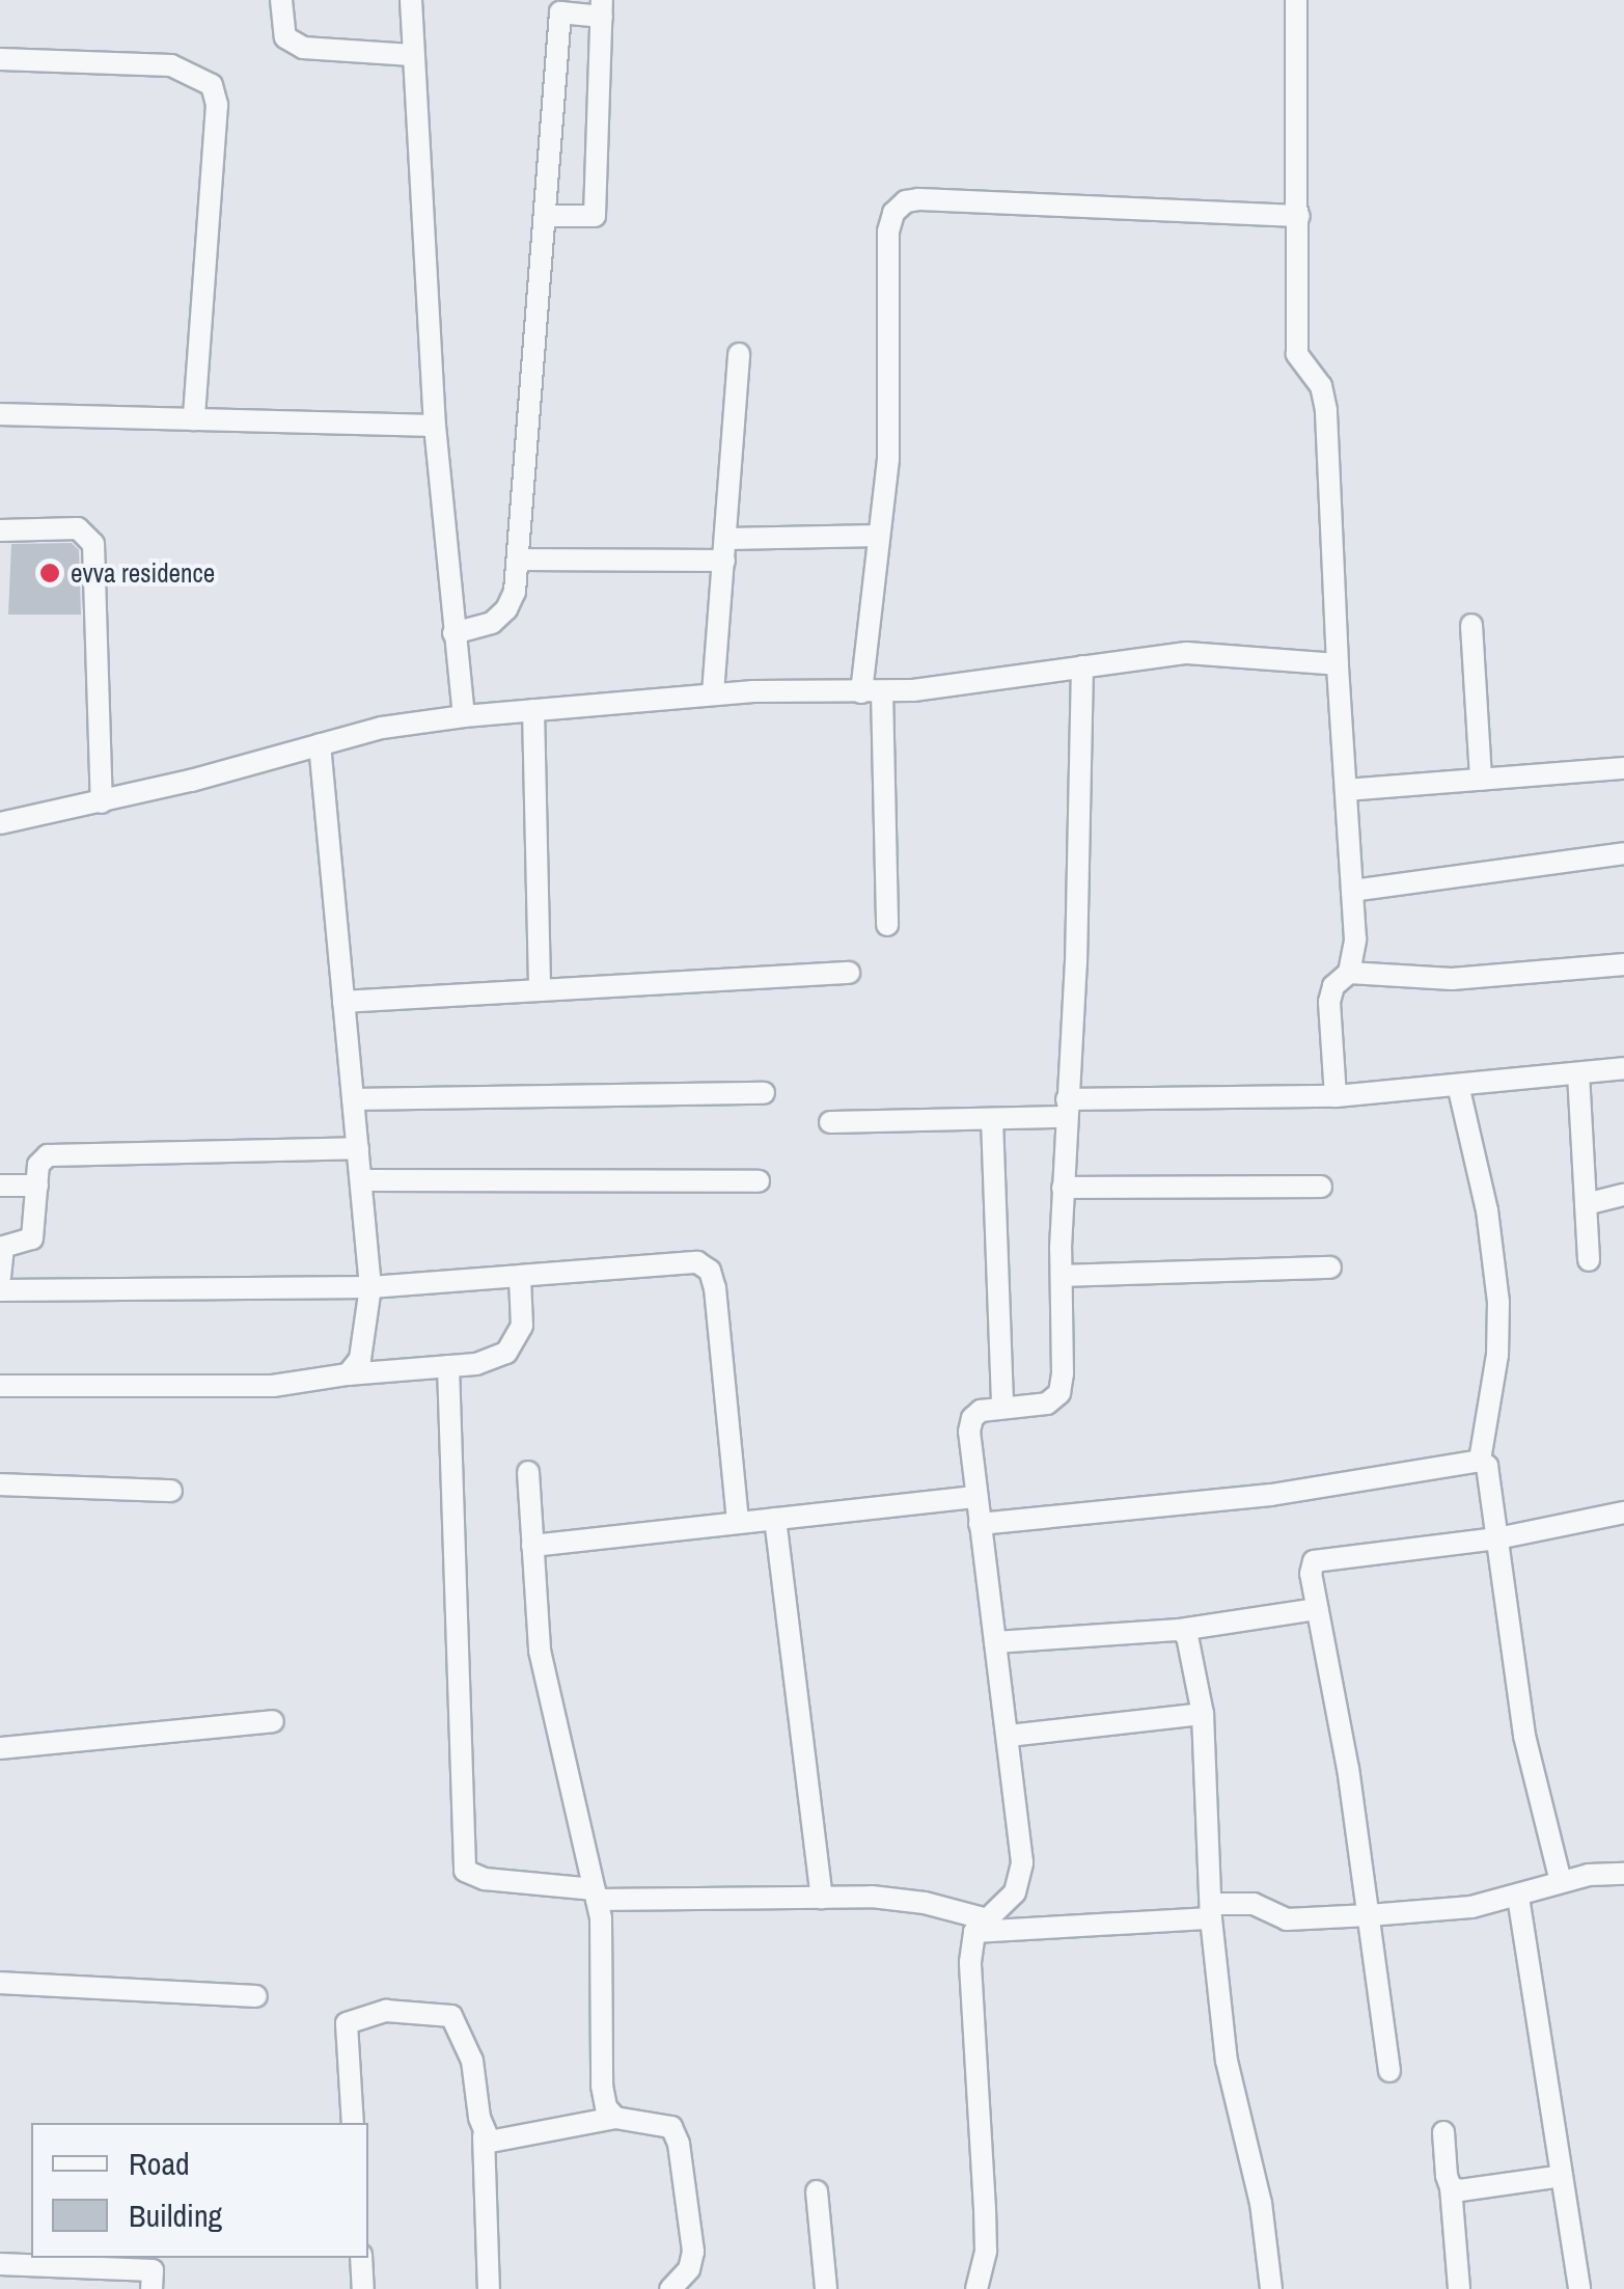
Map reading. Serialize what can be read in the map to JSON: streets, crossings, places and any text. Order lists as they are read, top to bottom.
{
  "places": ["evva residence"],
  "legend": ["Road", "Building"]
}
